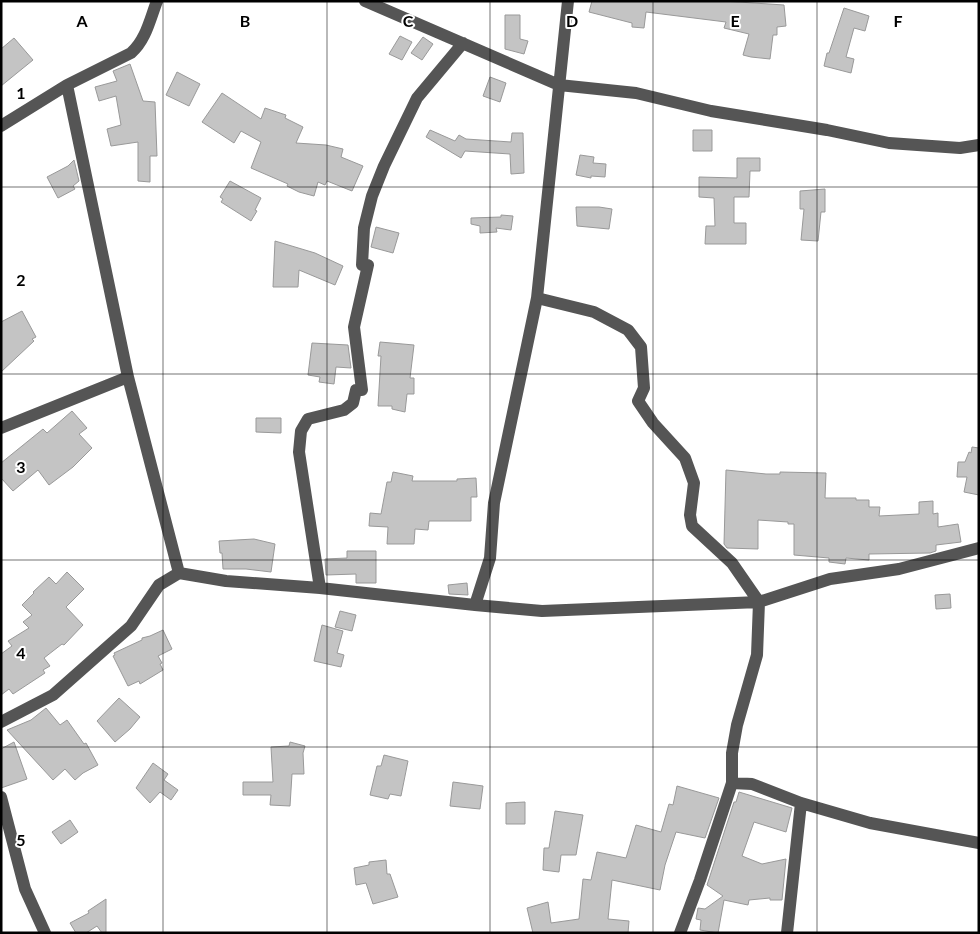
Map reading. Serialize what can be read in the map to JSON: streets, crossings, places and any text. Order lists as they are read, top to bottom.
{
  "grid": {
    "columns": [
      "A",
      "B",
      "C",
      "D",
      "E",
      "F"
    ],
    "rows": [
      "1",
      "2",
      "3",
      "4",
      "5"
    ]
  }
}
